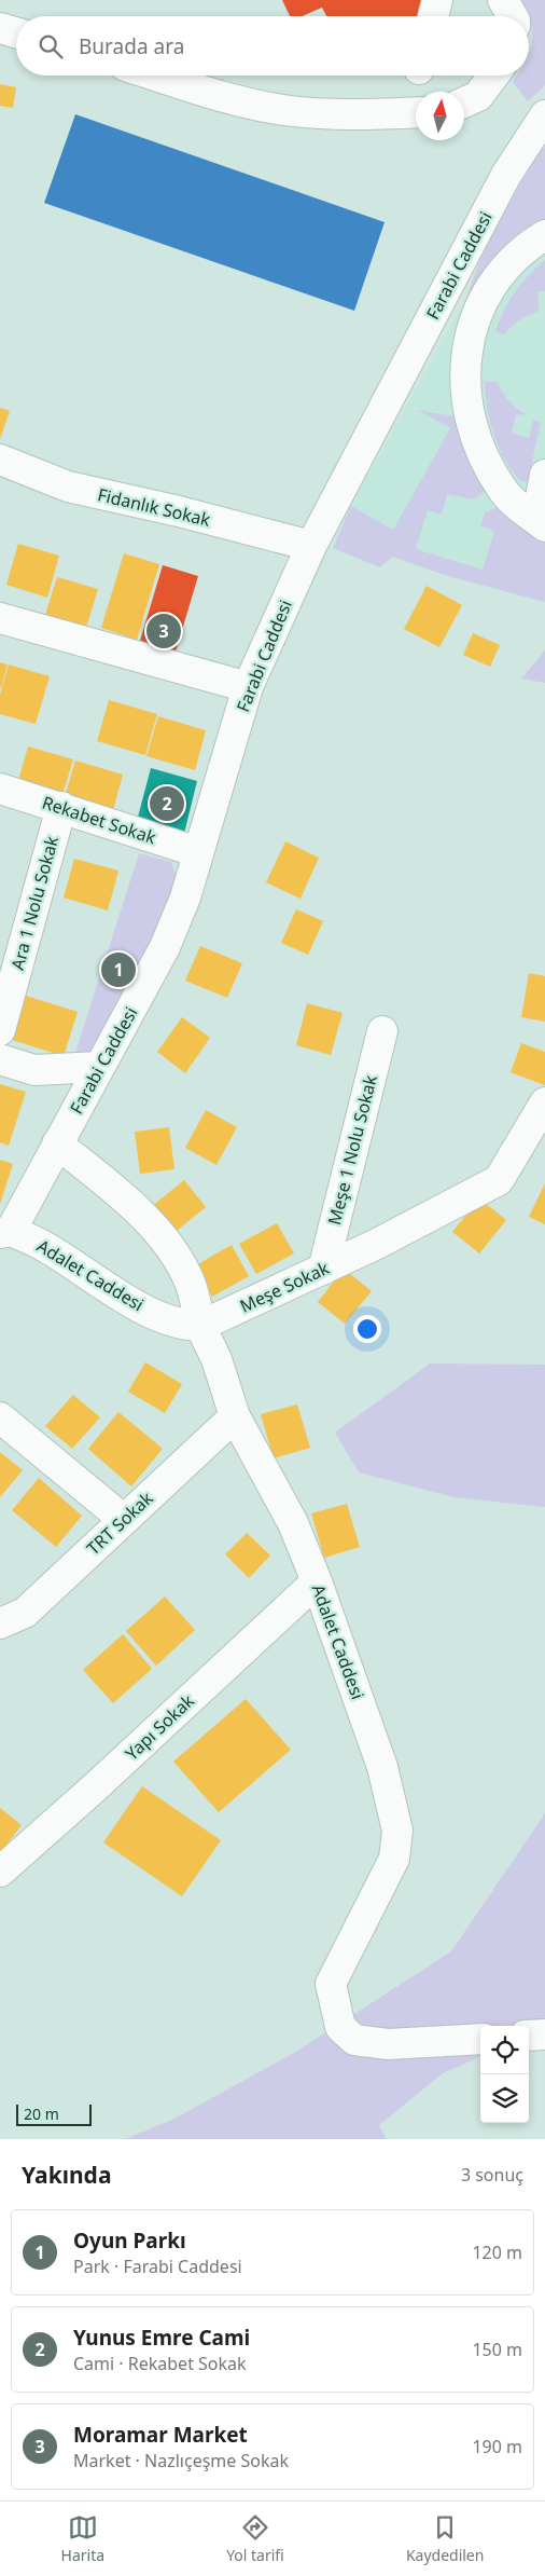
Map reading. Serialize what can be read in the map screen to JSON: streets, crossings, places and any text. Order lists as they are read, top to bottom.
{
  "streets": {
    "street": [
      "Farabi Caddesi",
      "Fidanlık Sokak",
      "Rekabet Sokak",
      "Ara 1 Nolu Sokak",
      "Meşe 1 Nolu Sokak",
      "Adalet Caddesi",
      "Meşe Sokak",
      "TRT Sokak",
      "Yapı Sokak"
    ]
  },
  "crossings": [
    ["Farabi Caddesi", "Fidanlık Sokak"],
    ["Farabi Caddesi", "Rekabet Sokak"],
    ["Farabi Caddesi", "Adalet Caddesi"],
    ["Rekabet Sokak", "Ara 1 Nolu Sokak"],
    ["Meşe 1 Nolu Sokak", "Meşe Sokak"],
    ["Adalet Caddesi", "Meşe Sokak"],
    ["Adalet Caddesi", "TRT Sokak"],
    ["Adalet Caddesi", "Yapı Sokak"]
  ],
  "scale_bar": "20 m",
  "north": "top",
  "page": {
    "search": "Burada ara",
    "pins": ["3", "2", "1"],
    "scale": "20 m",
    "heading": ["Yakında", "3 sonuç"],
    "list": [
      {
        "mark": "1",
        "name": "Oyun Parkı",
        "note": "Park · Farabi Caddesi",
        "value": "120 m"
      },
      {
        "mark": "2",
        "name": "Yunus Emre Cami",
        "note": "Cami · Rekabet Sokak",
        "value": "150 m"
      },
      {
        "mark": "3",
        "name": "Moramar Market",
        "note": "Market · Nazlıçeşme Sokak",
        "value": "190 m"
      }
    ],
    "nav": ["Harita", "Yol tarifi", "Kaydedilen"]
  }
}
